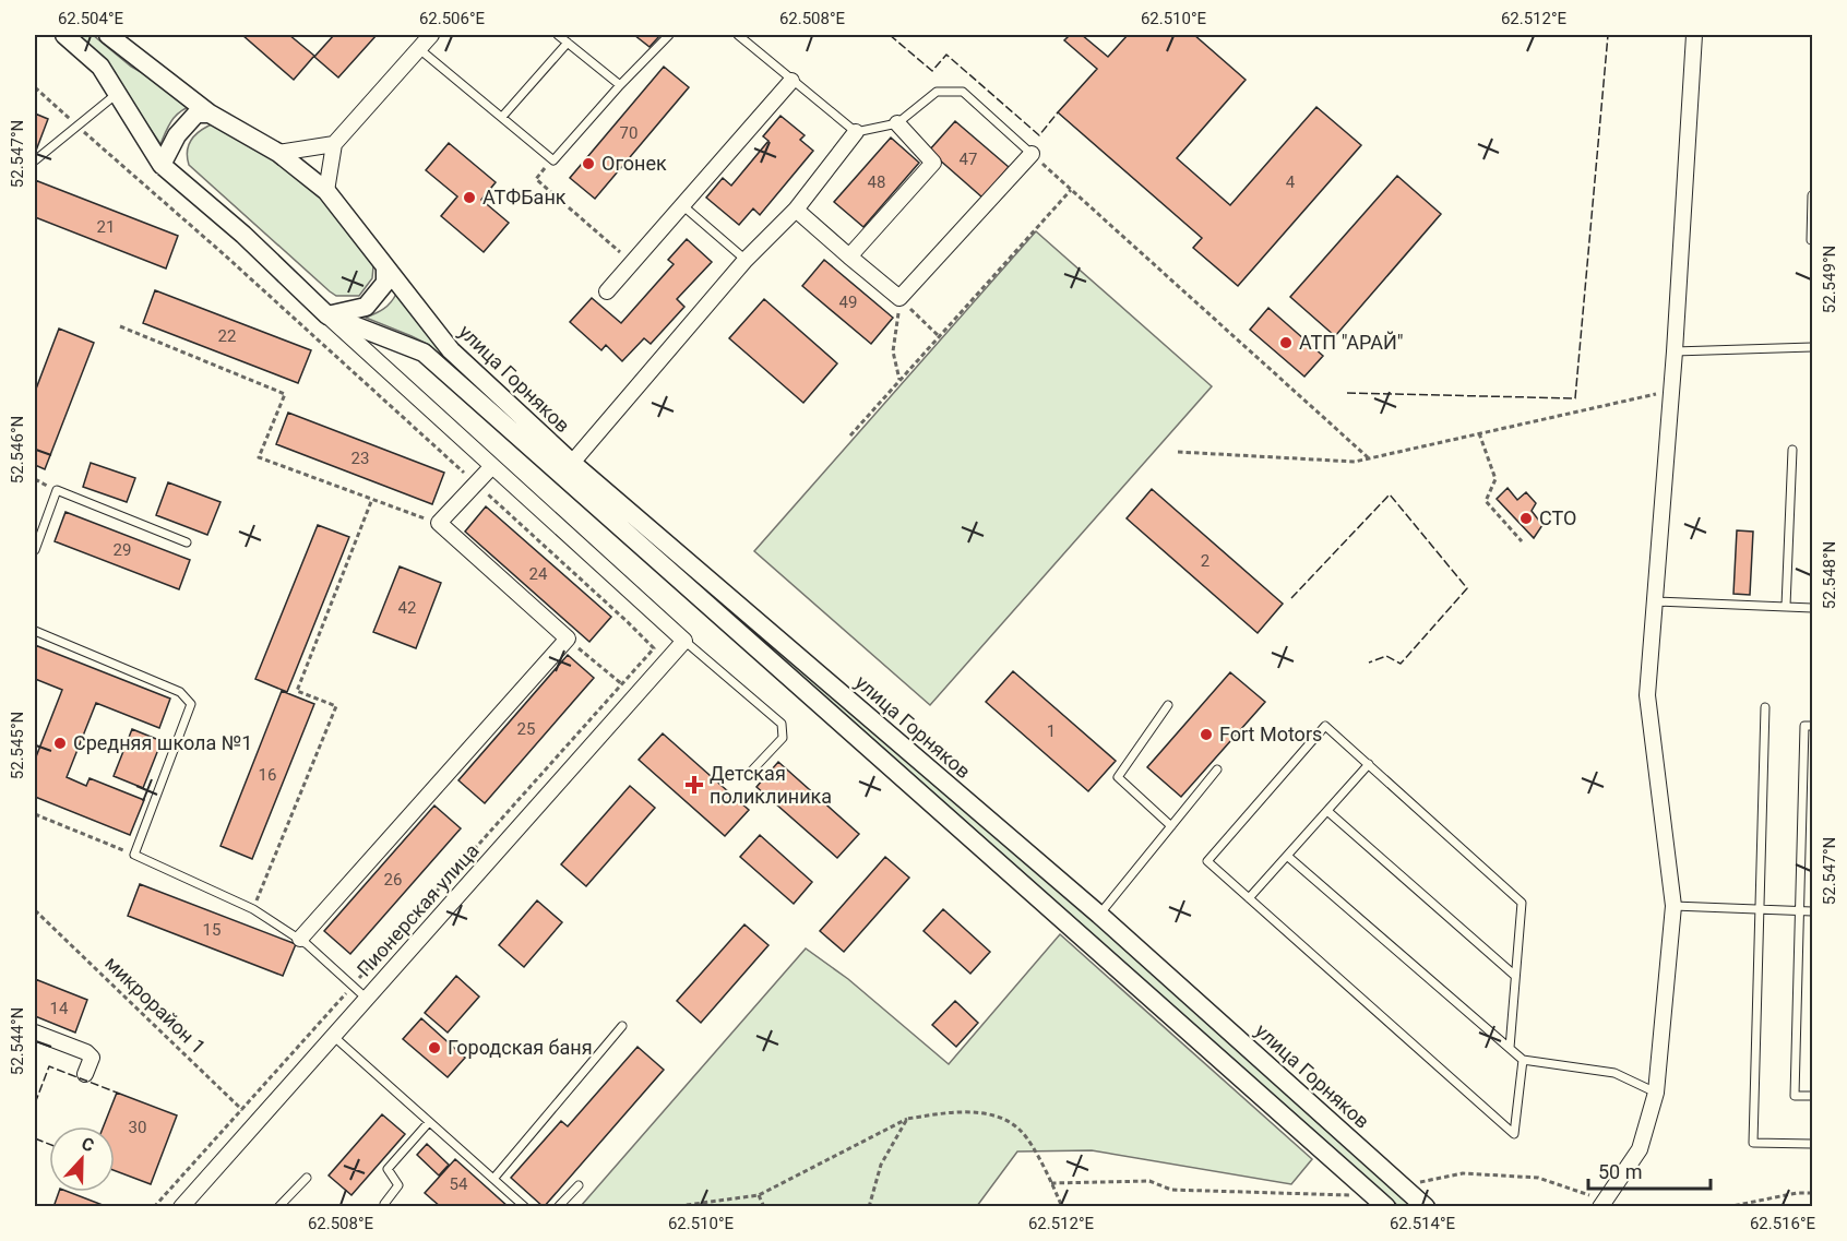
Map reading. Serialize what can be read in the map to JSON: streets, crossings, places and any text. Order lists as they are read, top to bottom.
{
  "streets": {
    "street": ["улица Горняков", "Пионерская улица"],
    "path": ["микрорайон 1"]
  },
  "crossings": [
    ["улица Горняков", "Пионерская улица"],
    ["Пионерская улица", "микрорайон 1"]
  ],
  "places": {
    "other": [
      "Огонек",
      "АТФБанк",
      "АТП \"АРАЙ\"",
      "СТО",
      "Fort Motors",
      "Средняя школа №1",
      "Городская баня"
    ],
    "health": ["Детская поликлиника"]
  },
  "house_numbers": [
    "70",
    "47",
    "48",
    "4",
    "21",
    "49",
    "22",
    "23",
    "29",
    "2",
    "24",
    "42",
    "25",
    "1",
    "16",
    "26",
    "15",
    "14",
    "30",
    "54"
  ],
  "scale_bar": "50 m",
  "north": "top",
  "coordinates": [
    "62.504°E",
    "62.506°E",
    "62.508°E",
    "62.510°E",
    "62.512°E",
    "52.547°N",
    "52.549°N",
    "52.546°N",
    "52.548°N",
    "52.545°N",
    "52.544°N",
    "62.514°E",
    "62.516°E"
  ]
}
